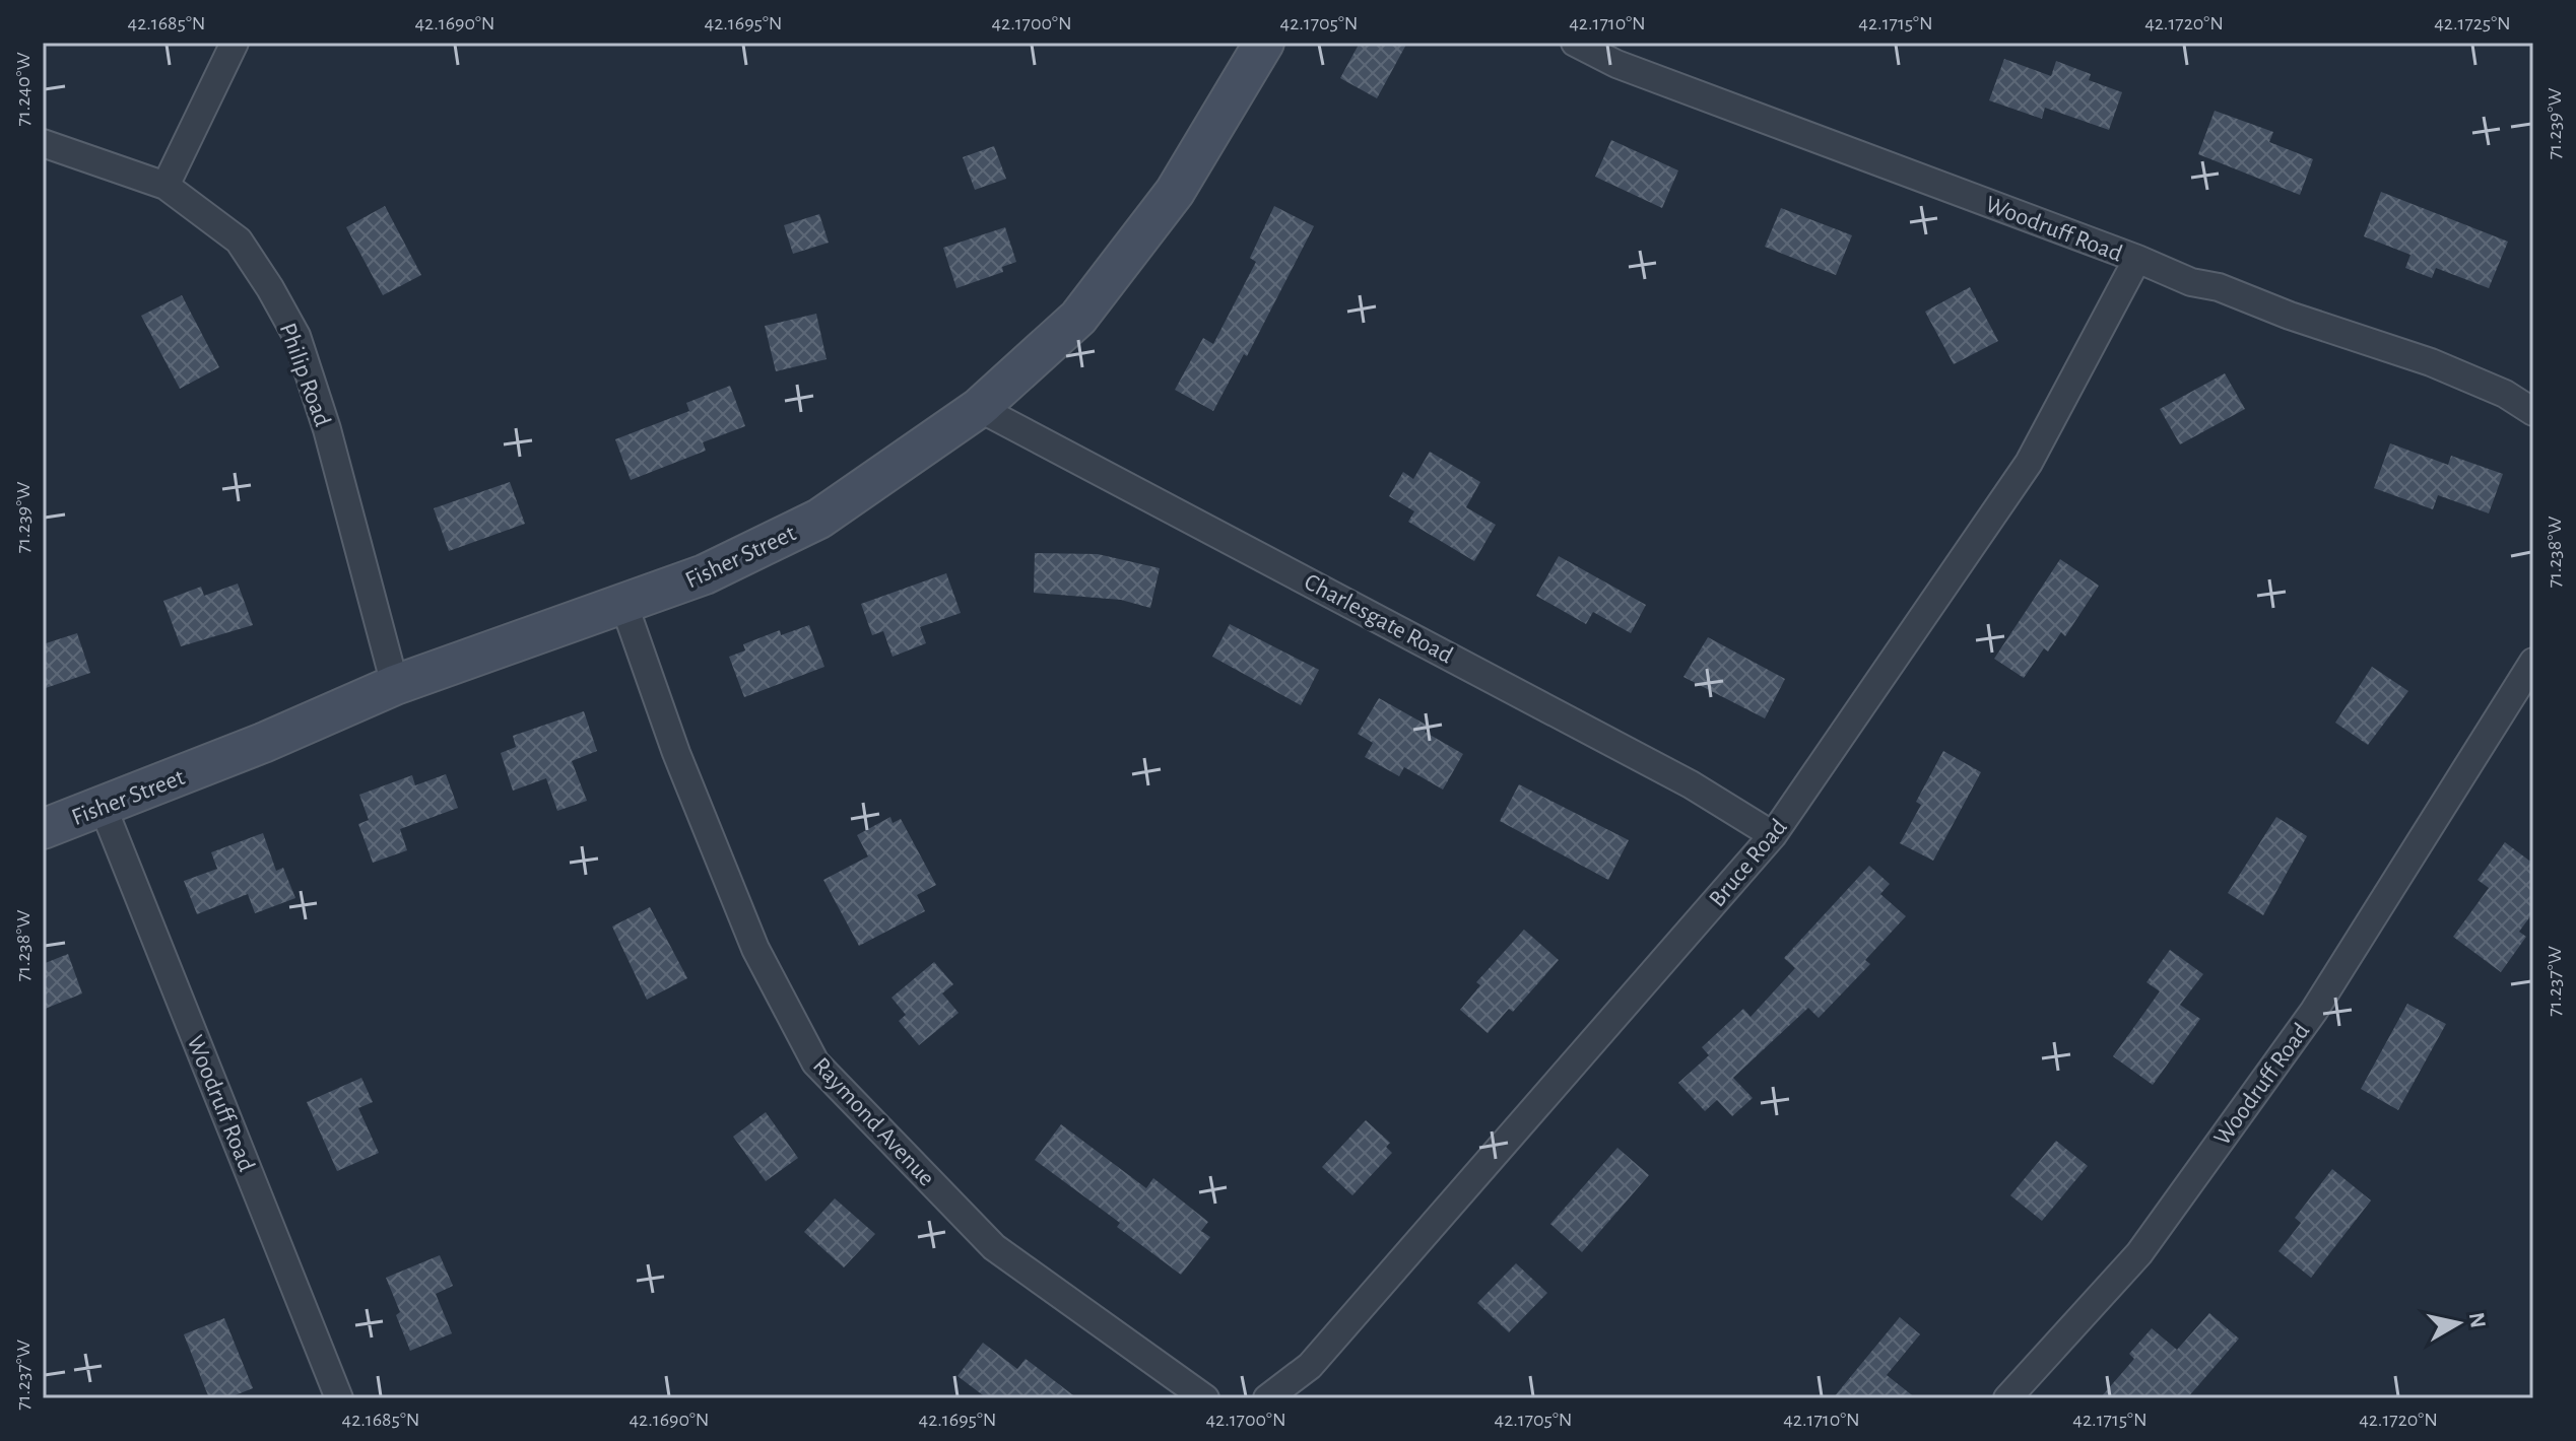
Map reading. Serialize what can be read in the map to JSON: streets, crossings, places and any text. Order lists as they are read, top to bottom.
{
  "streets": {
    "main road": ["Fisher Street"],
    "street": [
      "Woodruff Road",
      "Philip Road",
      "Charlesgate Road",
      "Bruce Road",
      "Raymond Avenue"
    ]
  },
  "crossings": [
    ["Woodruff Road", "Fisher Street"],
    ["Woodruff Road", "Bruce Road"],
    ["Philip Road", "Fisher Street"],
    ["Fisher Street", "Charlesgate Road"],
    ["Fisher Street", "Raymond Avenue"],
    ["Charlesgate Road", "Bruce Road"]
  ],
  "north": "right",
  "coordinates": [
    "42.1685°N",
    "42.1690°N",
    "42.1695°N",
    "42.1700°N",
    "42.1705°N",
    "42.1710°N",
    "42.1715°N",
    "42.1720°N",
    "42.1725°N",
    "71.240°W",
    "71.239°W",
    "71.238°W",
    "71.237°W"
  ]
}
